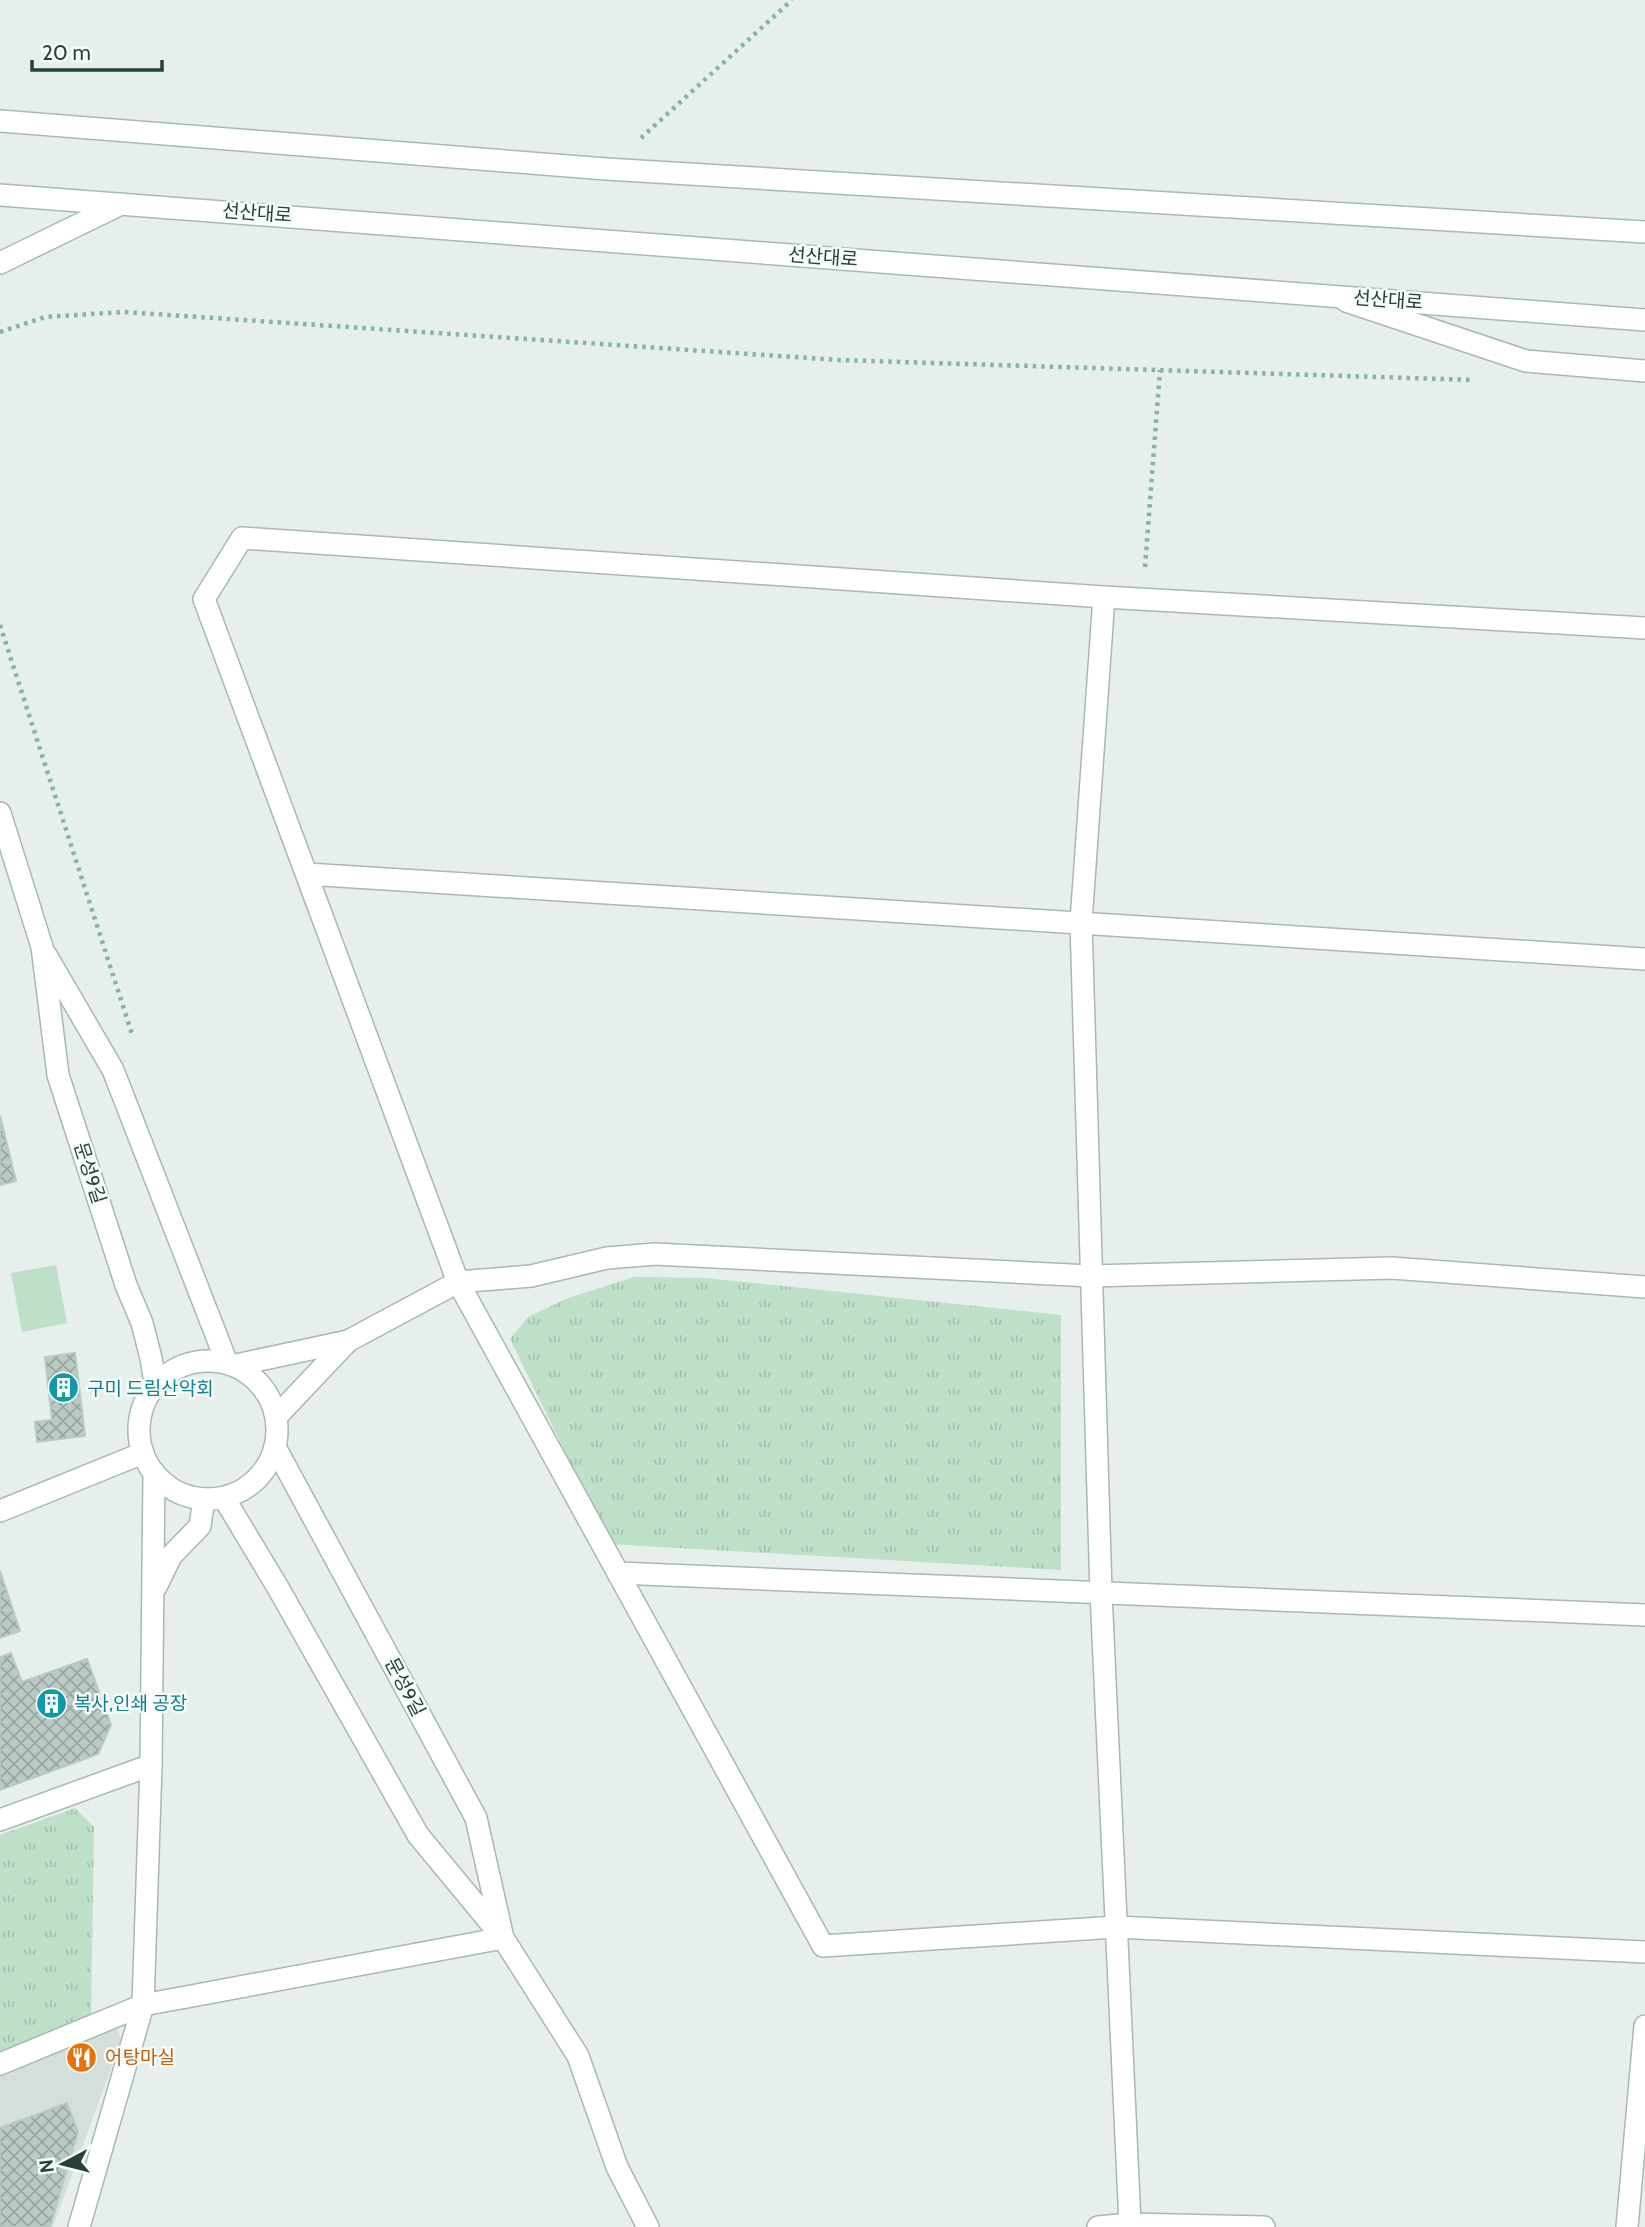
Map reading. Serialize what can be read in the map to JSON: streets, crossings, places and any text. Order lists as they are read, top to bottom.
{
  "streets": {
    "street": ["선산대로", "문성9길"]
  },
  "places": {
    "building": ["구미 드림산악회", "복사,인쇄 공장"],
    "restaurant": ["어탕마실"]
  },
  "scale_bar": "20 m",
  "north": "left"
}
